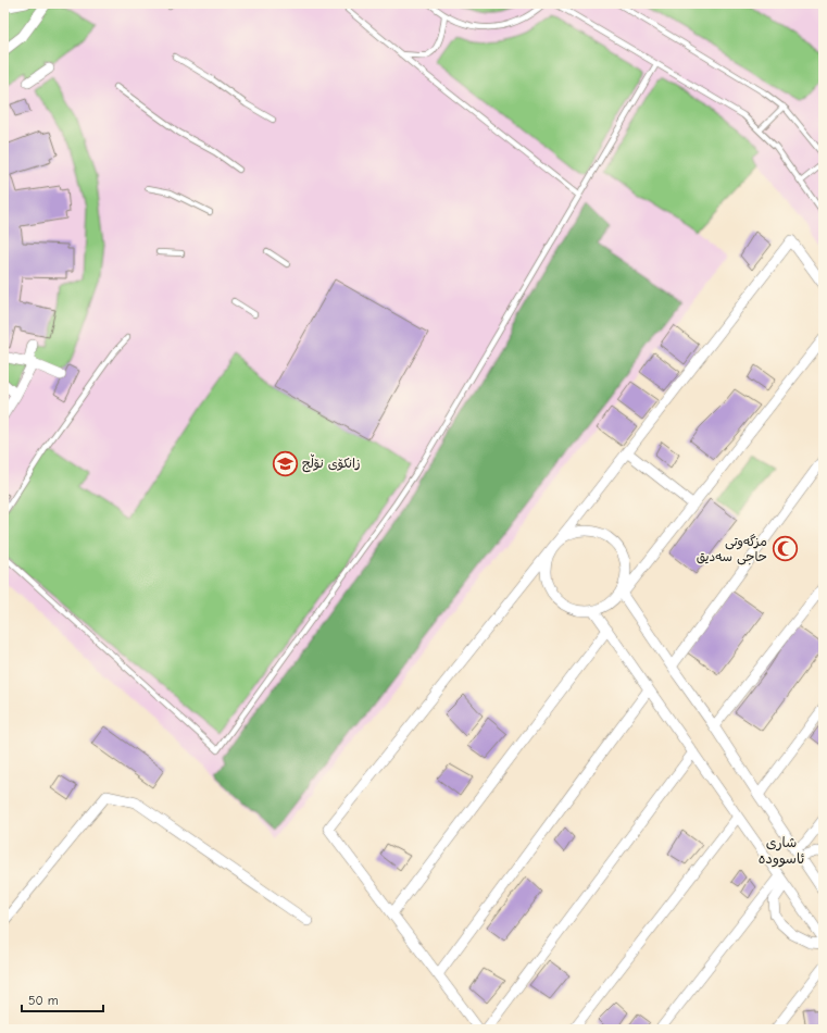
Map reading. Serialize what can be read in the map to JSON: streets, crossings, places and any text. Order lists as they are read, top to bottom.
{
  "districts": ["شاری ئاسوودە"],
  "places": {
    "school or university": ["زانکۆی نۆڵج"],
    "mosque": ["مزگەوتی حاجی سەدیق"]
  },
  "scale_bar": "50 m"
}
